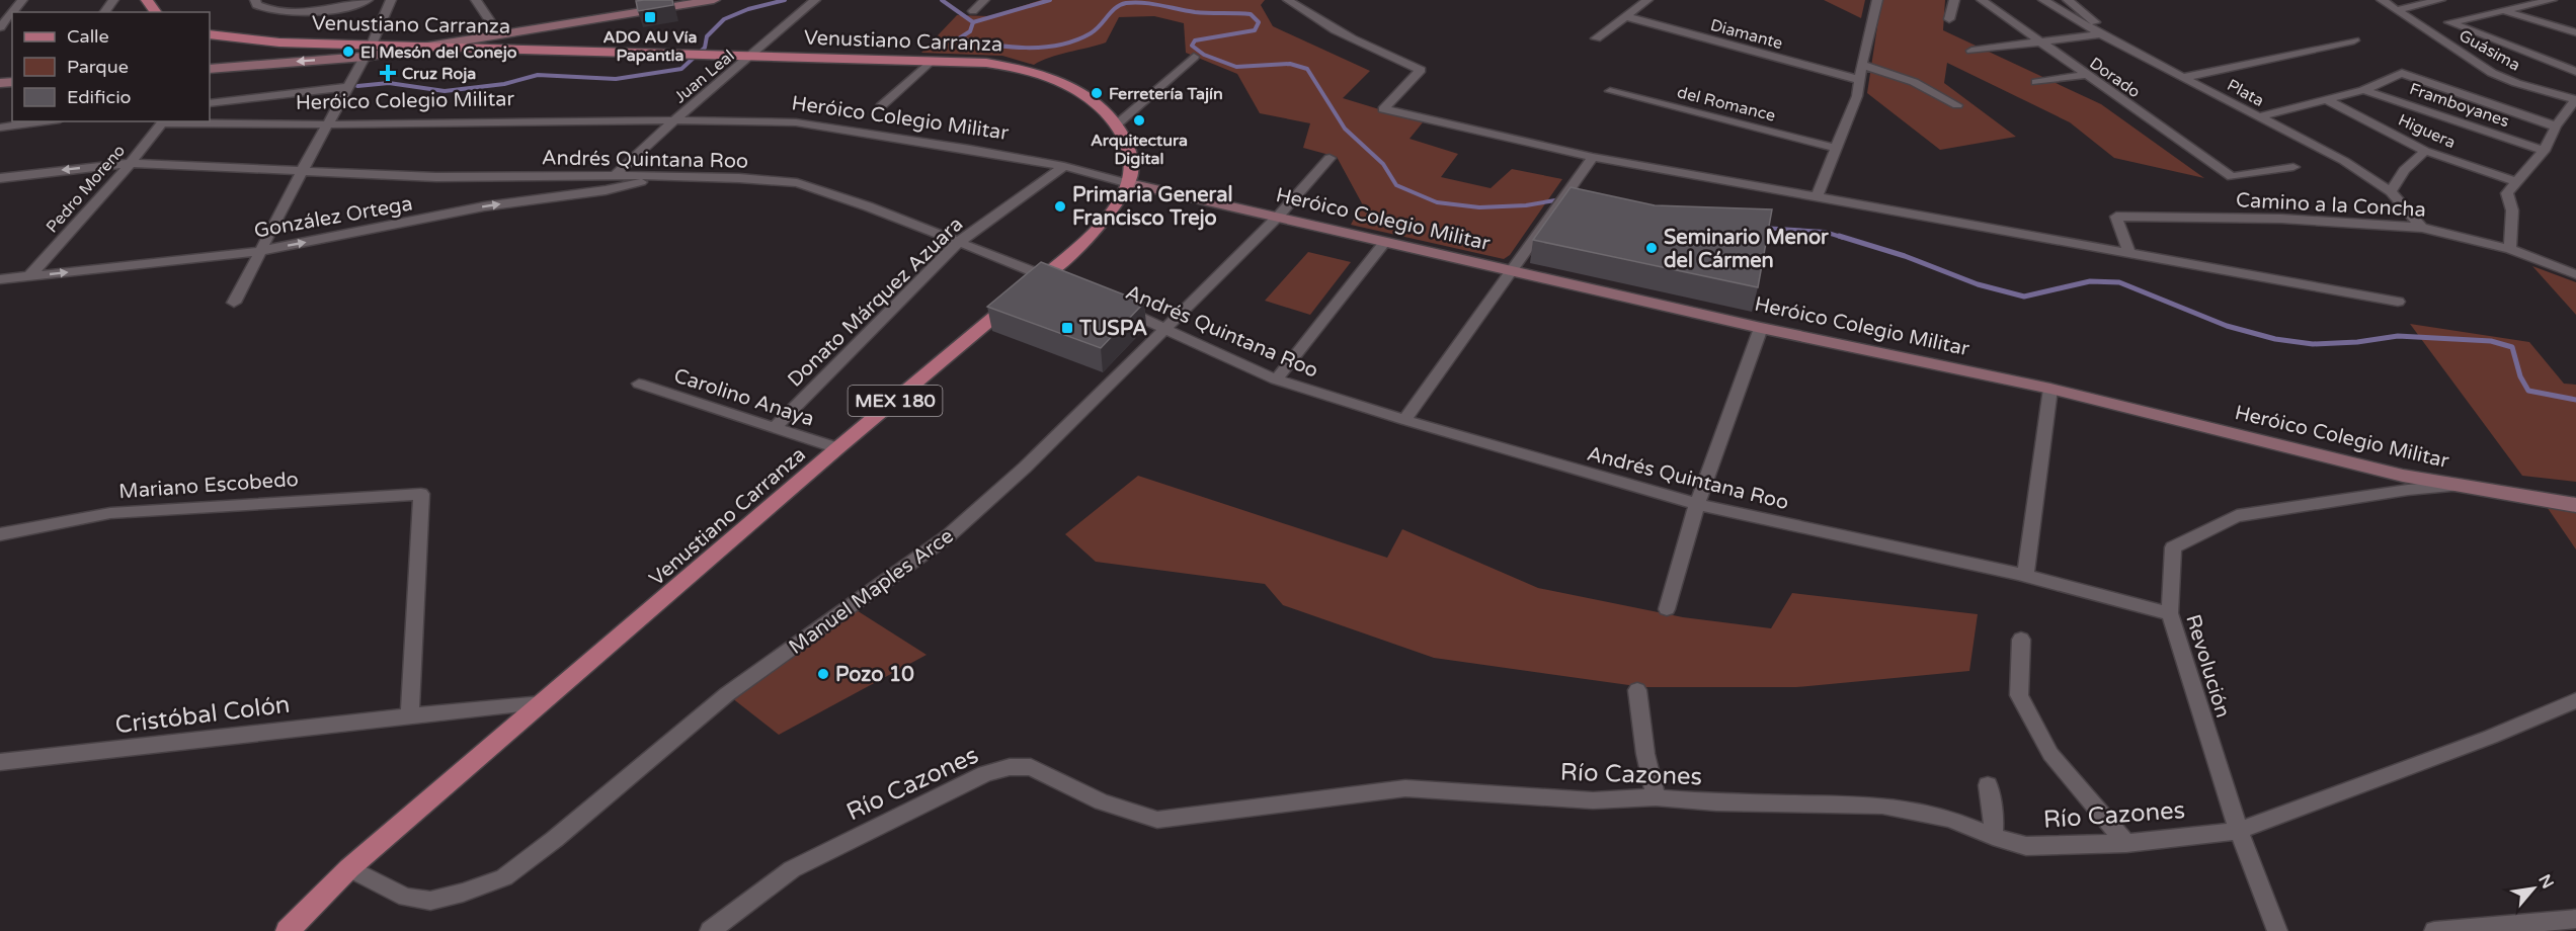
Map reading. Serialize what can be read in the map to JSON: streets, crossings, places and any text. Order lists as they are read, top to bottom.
{
  "streets": {
    "main road": ["Venustiano Carranza", "MEX 180"],
    "street": [
      "Diamante",
      "Guásima",
      "Juan Leal",
      "Dorado",
      "Plata",
      "Heróico Colegio Militar",
      "del Romance",
      "Framboyanes",
      "Higuera",
      "Andrés Quintana Roo",
      "Pedro Moreno",
      "Camino a la Concha",
      "González Ortega",
      "Donato Márquez Azuara",
      "Carolino Anaya",
      "Mariano Escobedo",
      "Manuel Maples Arce",
      "Revolución",
      "Cristóbal Colón",
      "Río Cazones"
    ]
  },
  "crossings": [
    ["Venustiano Carranza", "Juan Leal"],
    ["Venustiano Carranza", "Heróico Colegio Militar"],
    ["Venustiano Carranza", "Andrés Quintana Roo"],
    ["Venustiano Carranza", "Carolino Anaya"],
    ["Venustiano Carranza", "Manuel Maples Arce"],
    ["Venustiano Carranza", "Cristóbal Colón"],
    ["Juan Leal", "Heróico Colegio Militar"],
    ["Juan Leal", "Andrés Quintana Roo"],
    ["Plata", "Camino a la Concha"],
    ["Heróico Colegio Militar", "Pedro Moreno"],
    ["Heróico Colegio Militar", "Donato Márquez Azuara"],
    ["Heróico Colegio Militar", "Manuel Maples Arce"],
    ["Heróico Colegio Militar", "Revolución"],
    ["Andrés Quintana Roo", "Pedro Moreno"],
    ["Andrés Quintana Roo", "González Ortega"],
    ["Andrés Quintana Roo", "Donato Márquez Azuara"],
    ["Andrés Quintana Roo", "Manuel Maples Arce"],
    ["Andrés Quintana Roo", "Revolución"],
    ["Pedro Moreno", "González Ortega"],
    ["Donato Márquez Azuara", "Carolino Anaya"],
    ["Mariano Escobedo", "Cristóbal Colón"],
    ["Revolución", "Río Cazones"]
  ],
  "one_way": ["González Ortega"],
  "places": {
    "transit": ["ADO AU Vía Papantla", "TUSPA"],
    "other": [
      "El Mesón del Conejo",
      "Ferretería Tajín",
      "Arquitectura Digital",
      "Primaria General Francisco Trejo",
      "Seminario Menor del Cármen",
      "Pozo 10"
    ],
    "health": ["Cruz Roja"]
  },
  "legend": ["Calle", "Parque", "Edificio"],
  "north": "top right"
}
